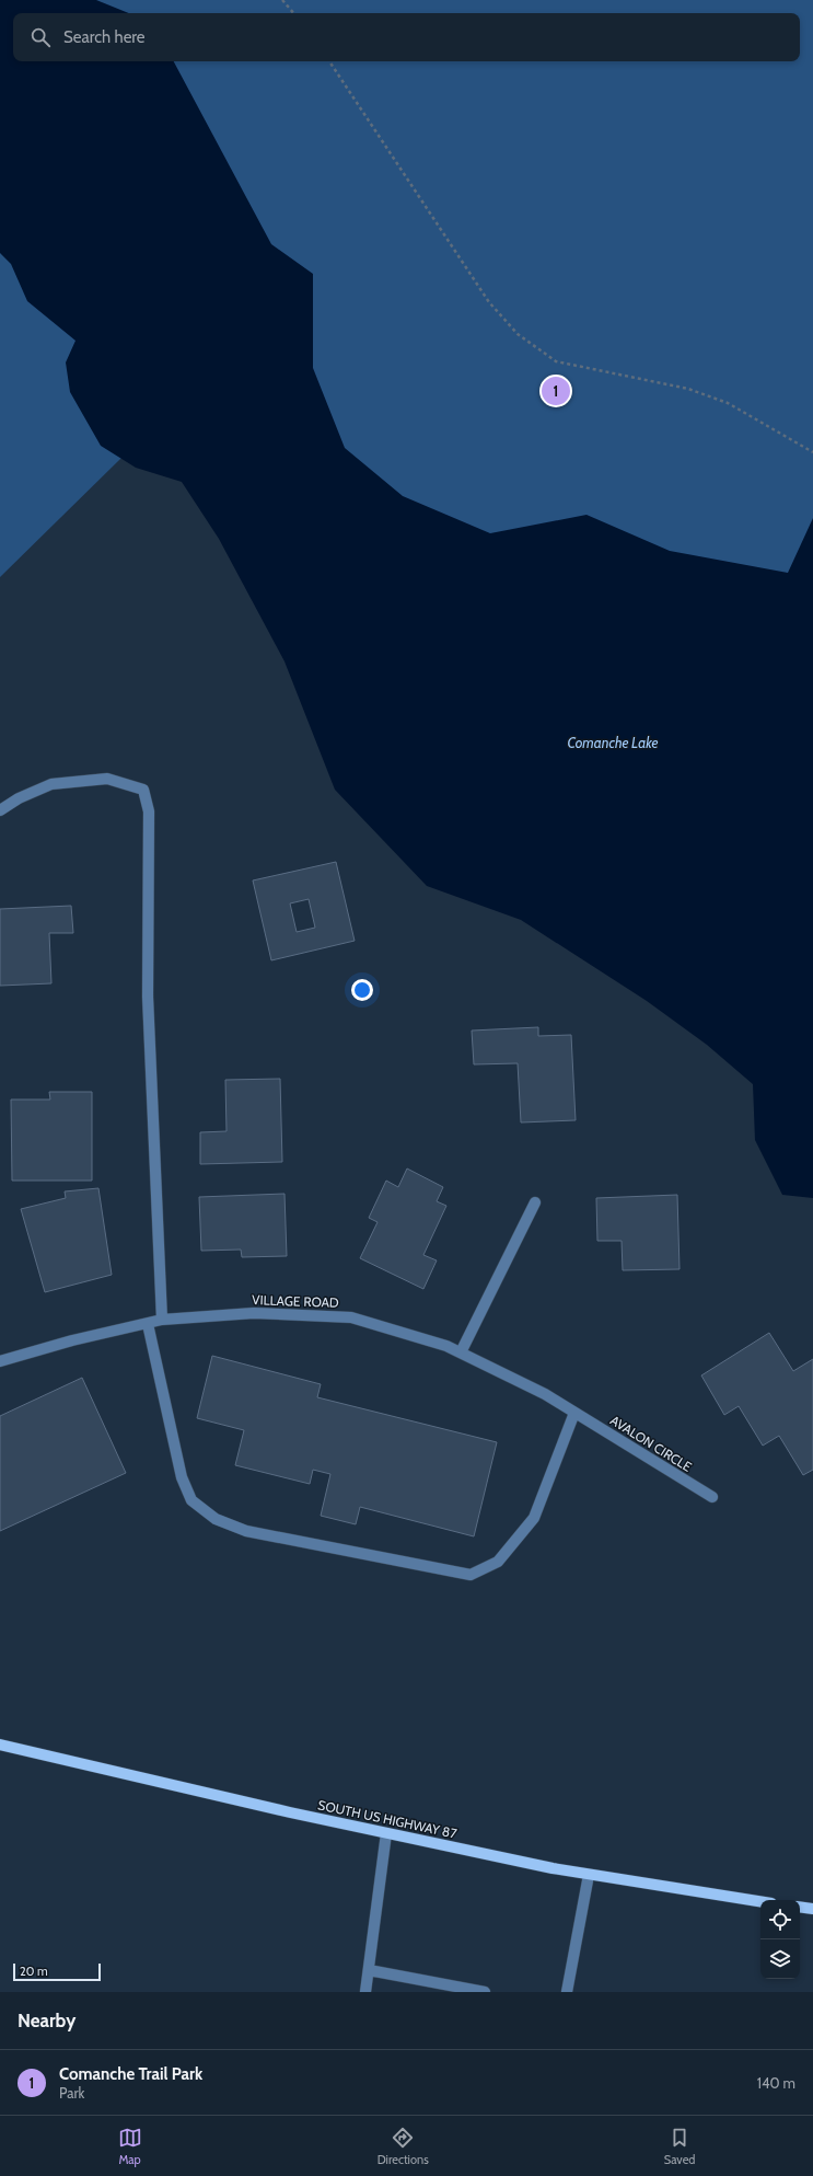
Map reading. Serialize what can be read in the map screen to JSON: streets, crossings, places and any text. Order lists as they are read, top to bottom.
{
  "streets": {
    "main road": ["SOUTH US HIGHWAY 87"],
    "street": ["VILLAGE ROAD", "AVALON CIRCLE"]
  },
  "crossings": [
    ["VILLAGE ROAD", "AVALON CIRCLE"]
  ],
  "water": ["Comanche Lake"],
  "scale_bar": "20 m",
  "page": {
    "search": "Search here",
    "pins": "1",
    "scale": "20 m",
    "heading": "Nearby",
    "list": [
      {
        "mark": "1",
        "name": "Comanche Trail Park",
        "note": "Park",
        "value": "140 m"
      }
    ],
    "nav": ["Map", "Directions", "Saved"]
  }
}
